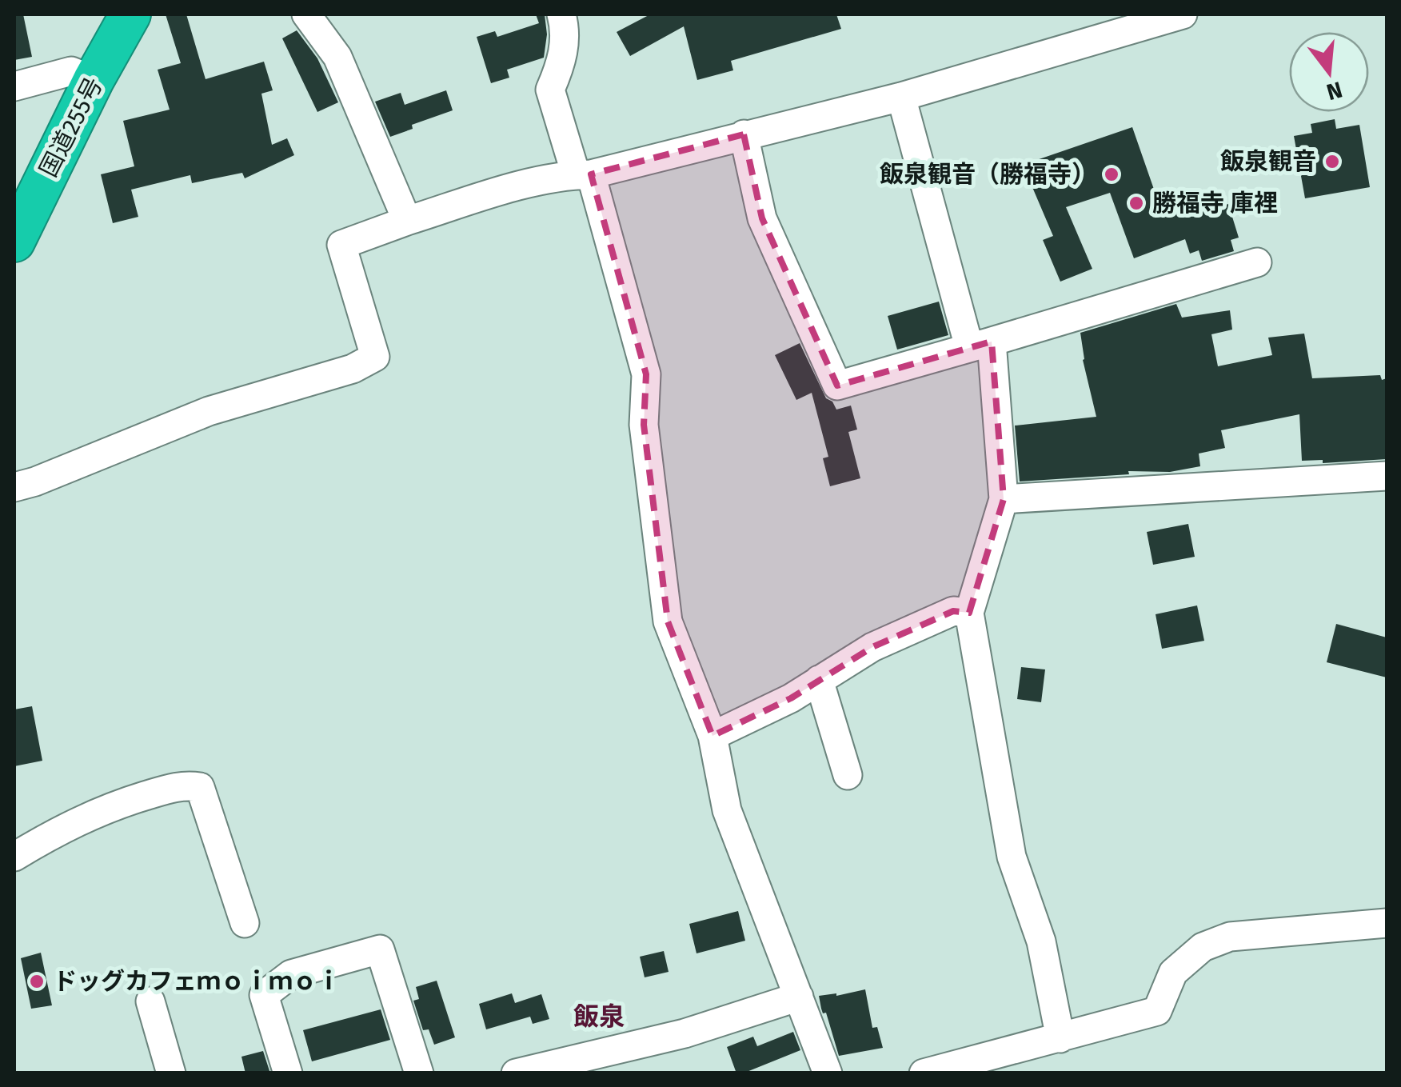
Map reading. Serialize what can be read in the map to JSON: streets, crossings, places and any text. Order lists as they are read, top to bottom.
{
  "streets": {
    "highway": ["国道255号"]
  },
  "districts": ["飯泉"],
  "places": [
    "飯泉観音",
    "飯泉観音（勝福寺）",
    "勝福寺 庫裡",
    "ドッグカフェｍｏｉｍｏｉ"
  ],
  "north": "bottom"
}
